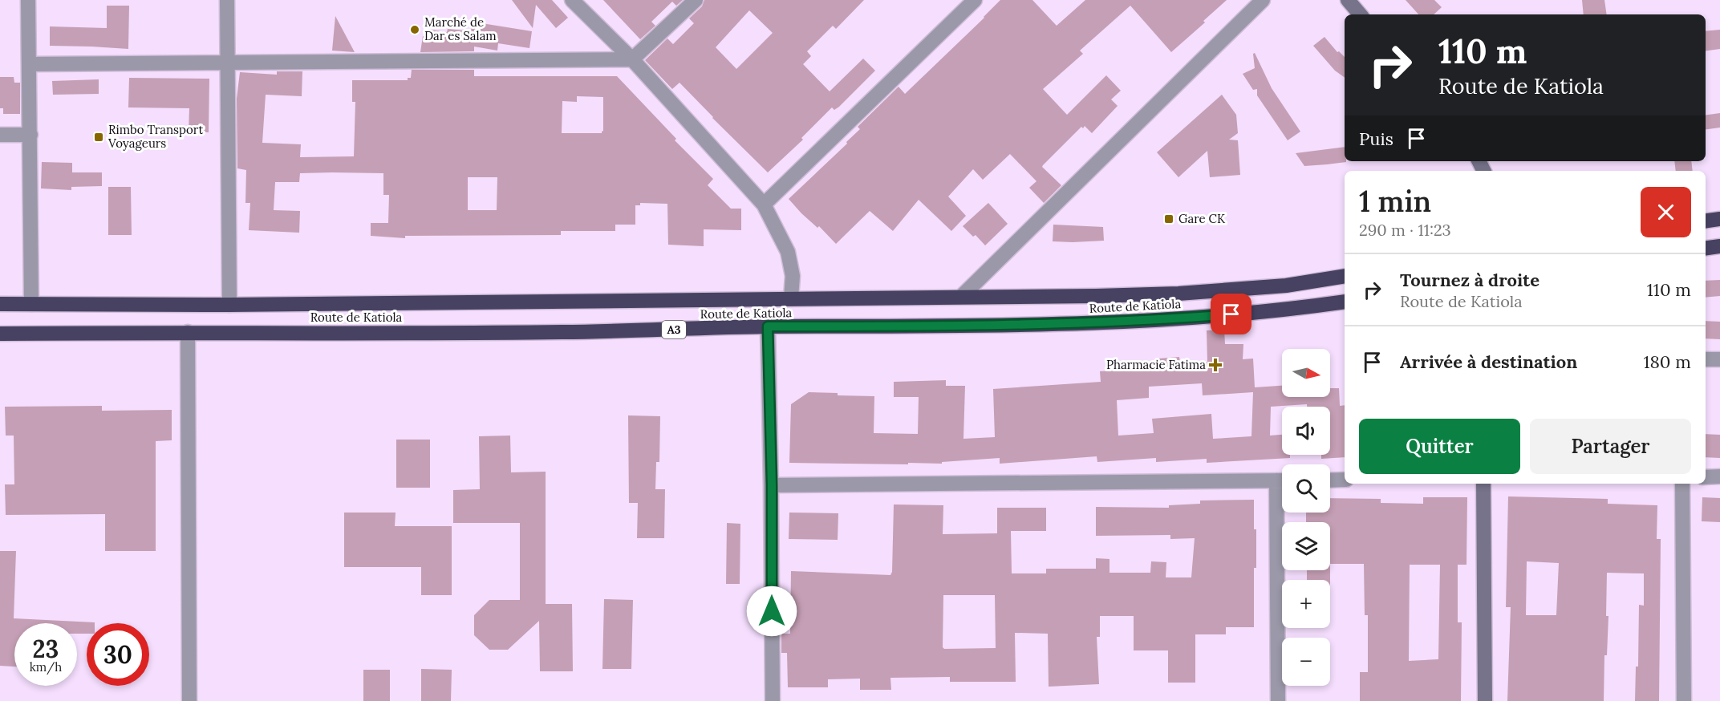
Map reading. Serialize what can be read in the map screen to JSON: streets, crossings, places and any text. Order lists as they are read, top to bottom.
{
  "streets": {
    "highway": ["Route de Katiola", "A3"]
  },
  "places": {
    "other": ["Marché de Dar es Salam"],
    "transit": ["Rimbo Transport Voyageurs", "Gare CK"],
    "health": ["Pharmacie Fatima"]
  },
  "north": "right",
  "page": {
    "turn": ["110 m", "Route de Katiola"],
    "then": "Puis",
    "heading": ["1 min", "290 m · 11:23"],
    "list": [
      {
        "name": "Tournez à droite",
        "note": "Route de Katiola",
        "value": "110 m"
      },
      {
        "name": "Arrivée à destination",
        "value": "180 m"
      }
    ],
    "map_buttons": ["+", "−"],
    "buttons": ["Quitter", "Partager"],
    "speed": "23 km/h",
    "limit": "30"
  }
}
